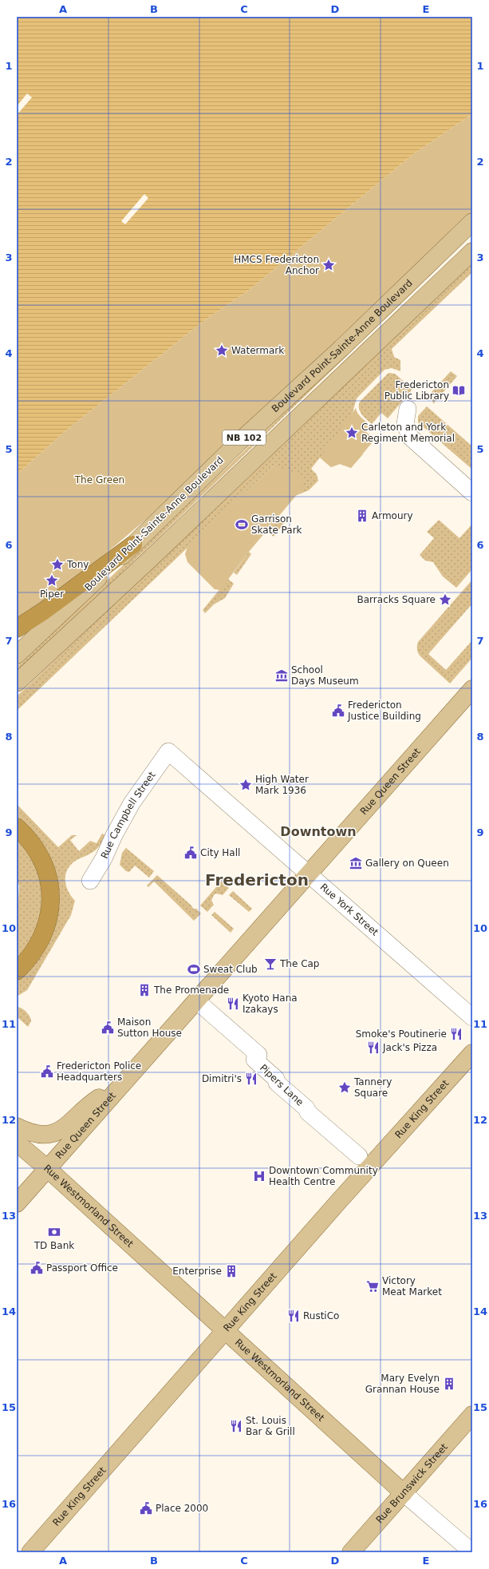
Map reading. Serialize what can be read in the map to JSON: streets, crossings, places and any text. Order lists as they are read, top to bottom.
{
  "streets": {
    "main road": [
      "Boulevard Point-Sainte-Anne Boulevard",
      "NB 102",
      "Rue Queen Street",
      "Rue King Street",
      "Rue Westmorland Street",
      "Rue Brunswick Street"
    ],
    "street": ["Rue Campbell Street", "Rue York Street", "Pipers Lane"]
  },
  "crossings": [
    ["Rue Queen Street", "Rue York Street"],
    ["Rue Queen Street", "Pipers Lane"],
    ["Rue Queen Street", "Rue Westmorland Street"],
    ["Rue Campbell Street", "Rue York Street"],
    ["Rue King Street", "Rue Westmorland Street"],
    ["Rue Westmorland Street", "Rue Brunswick Street"]
  ],
  "districts": ["Downtown", "Fredericton"],
  "parks": ["The Green"],
  "places": {
    "place": [
      "HMCS Fredericton Anchor",
      "Watermark",
      "Carleton and York Regiment Memorial",
      "Tony",
      "Piper",
      "Barracks Square",
      "High Water Mark 1936",
      "Tannery Square"
    ],
    "library": ["Fredericton Public Library"],
    "building": [
      "Armoury",
      "The Promenade",
      "Enterprise",
      "Mary Evelyn Grannan House"
    ],
    "sports": ["Garrison Skate Park", "Sweat Club"],
    "museum": ["School Days Museum", "Gallery on Queen"],
    "public building": [
      "Fredericton Justice Building",
      "City Hall",
      "Maison Sutton House",
      "Fredericton Police Headquarters",
      "Passport Office",
      "Place 2000"
    ],
    "bar": ["The Cap"],
    "restaurant": [
      "Kyoto Hana Izakays",
      "Smoke's Poutinerie",
      "Jack's Pizza",
      "Dimitri's",
      "RustiCo",
      "St. Louis Bar & Grill"
    ],
    "hospital": ["Downtown Community Health Centre"],
    "bank": ["TD Bank"],
    "supermarket": ["Victory Meat Market"]
  },
  "grid": {
    "columns": [
      "A",
      "B",
      "C",
      "D",
      "E"
    ],
    "rows": [
      "1",
      "2",
      "3",
      "4",
      "5",
      "6",
      "7",
      "8",
      "9",
      "10",
      "11",
      "12",
      "13",
      "14",
      "15",
      "16"
    ]
  }
}
